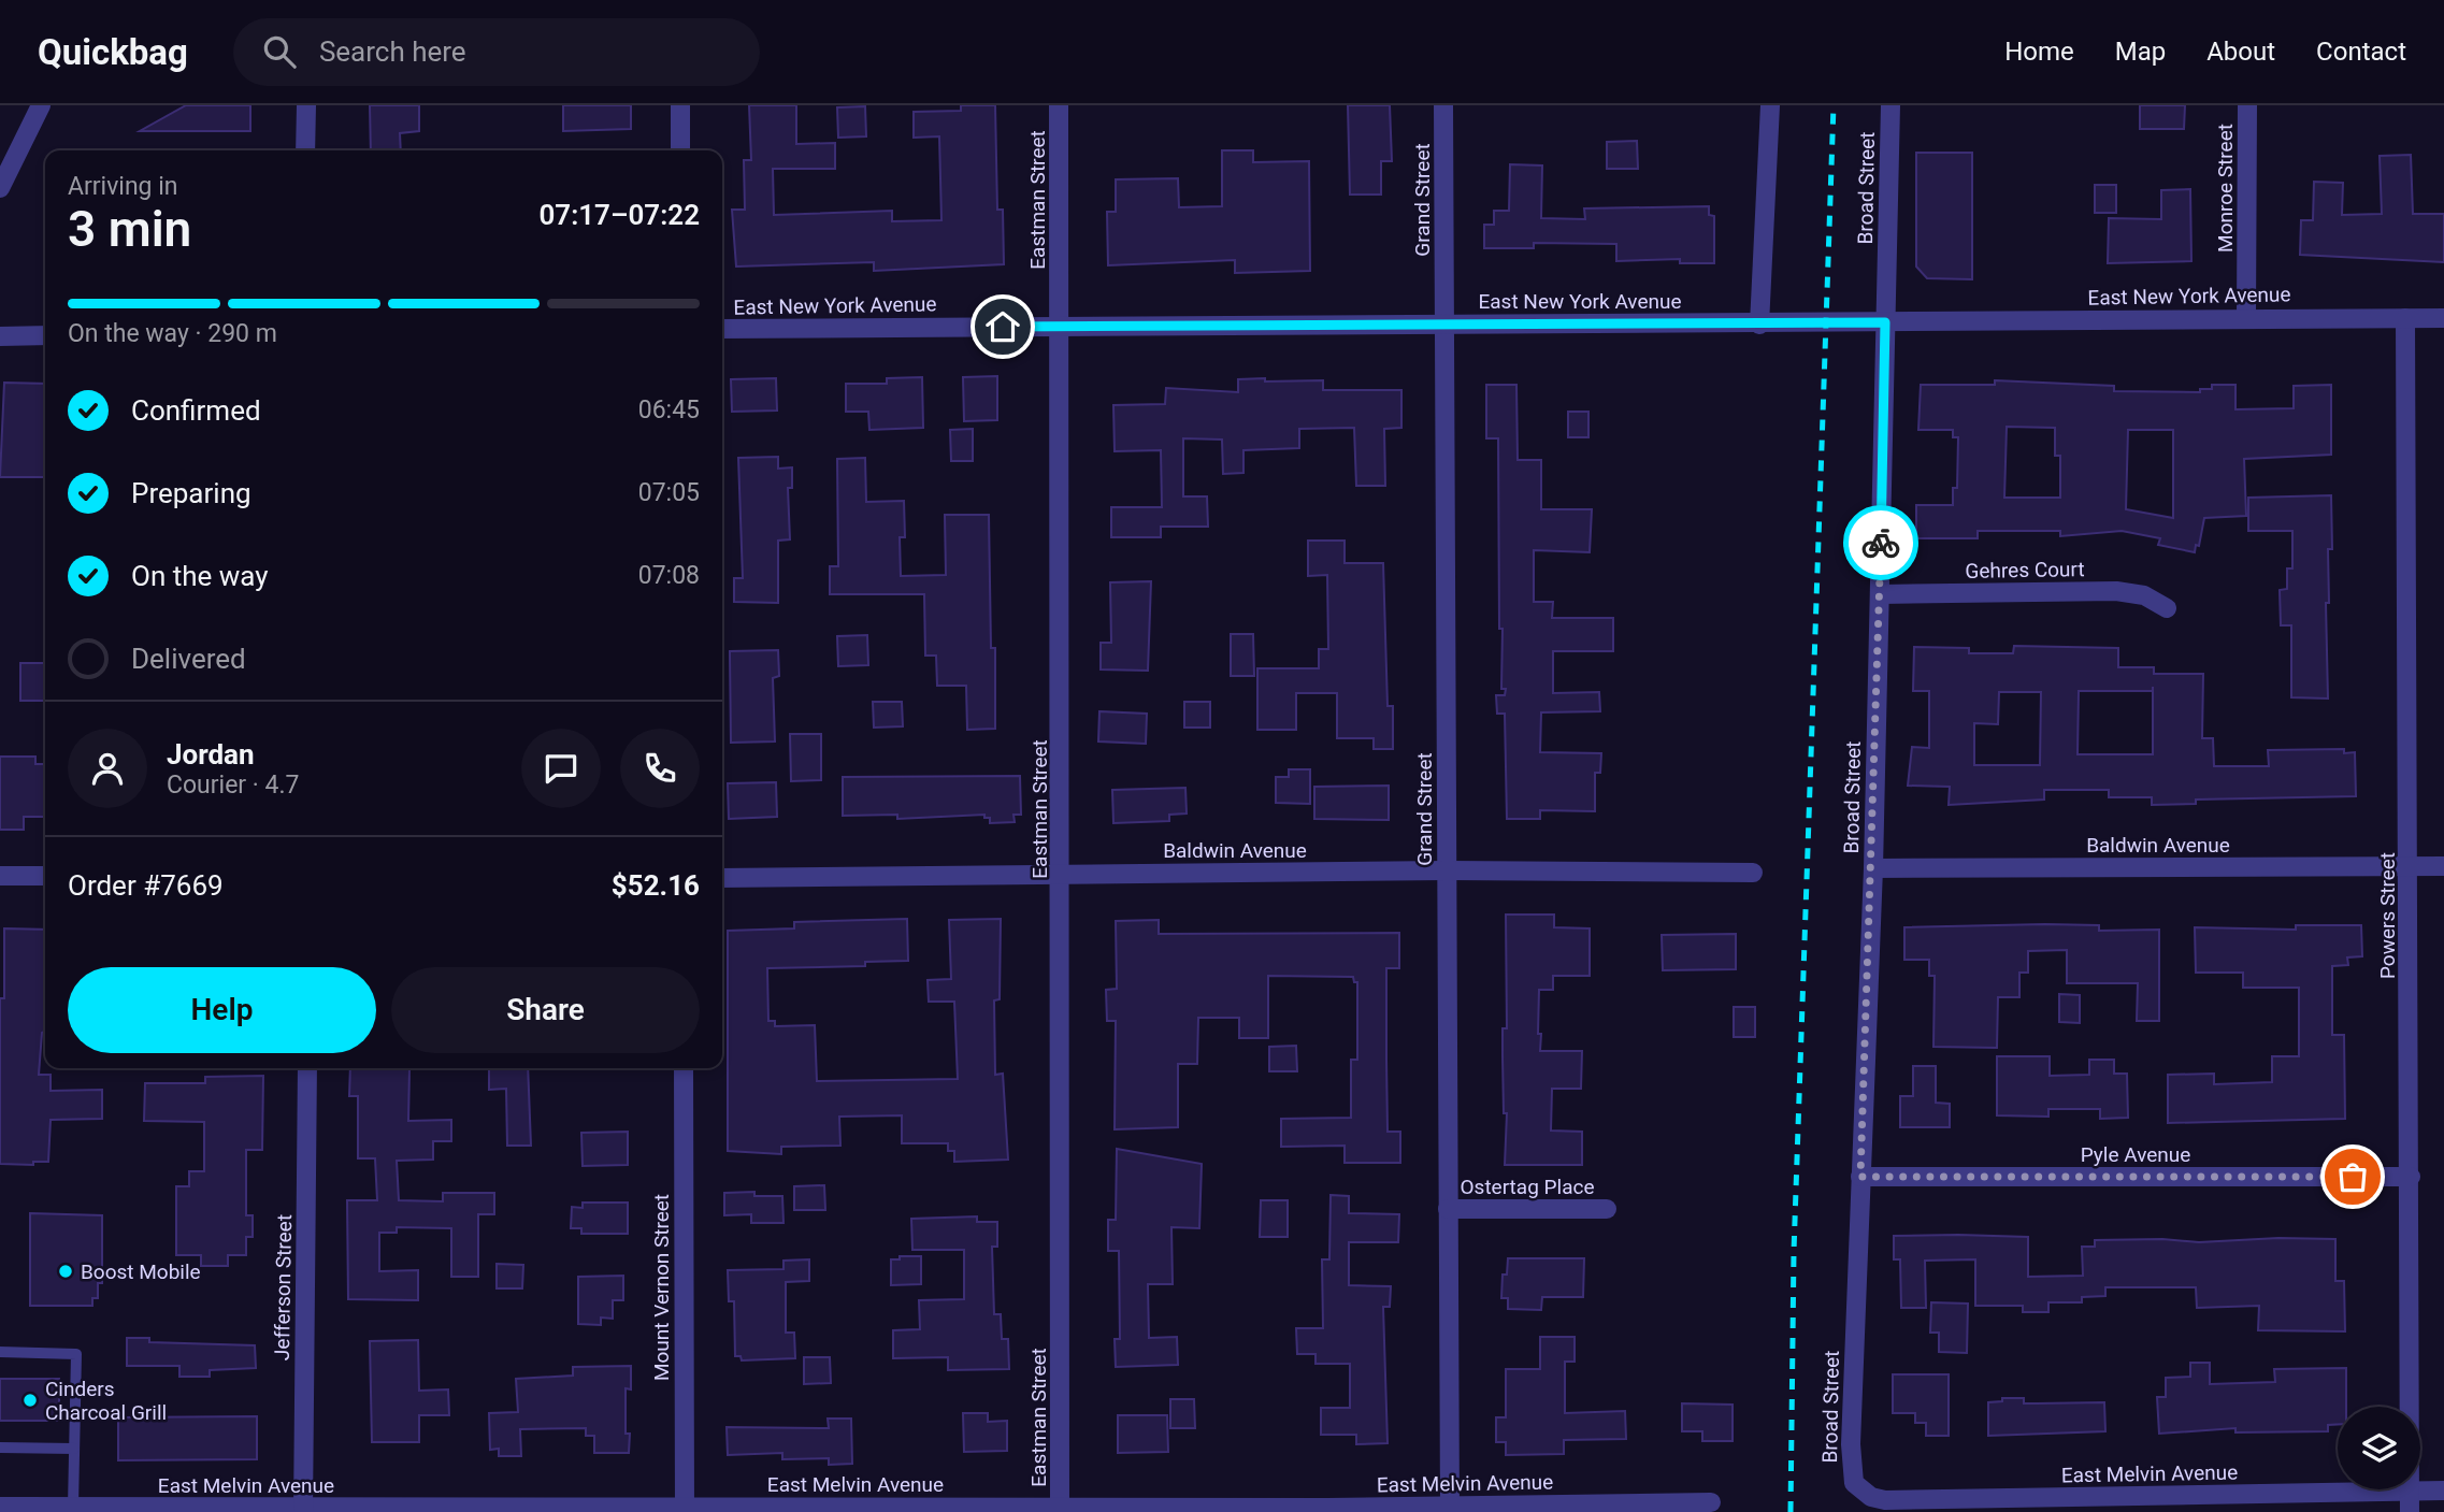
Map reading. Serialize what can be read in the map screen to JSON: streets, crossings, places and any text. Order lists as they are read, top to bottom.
{
  "streets": {
    "street": [
      "Broad Street",
      "Monroe Street",
      "Eastman Street",
      "Grand Street",
      "East New York Avenue",
      "Gehres Court",
      "Baldwin Avenue",
      "Powers Street",
      "Pyle Avenue",
      "Ostertag Place",
      "Jefferson Street",
      "Mount Vernon Street",
      "East Melvin Avenue"
    ]
  },
  "crossings": [
    ["Broad Street", "East New York Avenue"],
    ["Broad Street", "Gehres Court"],
    ["Broad Street", "Baldwin Avenue"],
    ["Broad Street", "Pyle Avenue"],
    ["Broad Street", "East Melvin Avenue"],
    ["Monroe Street", "East New York Avenue"],
    ["Eastman Street", "East New York Avenue"],
    ["Eastman Street", "Baldwin Avenue"],
    ["Eastman Street", "East Melvin Avenue"],
    ["Grand Street", "East New York Avenue"],
    ["Grand Street", "Baldwin Avenue"],
    ["Grand Street", "Ostertag Place"],
    ["Grand Street", "East Melvin Avenue"],
    ["East New York Avenue", "Powers Street"],
    ["Baldwin Avenue", "Powers Street"],
    ["Powers Street", "Pyle Avenue"],
    ["Powers Street", "East Melvin Avenue"],
    ["Jefferson Street", "East Melvin Avenue"],
    ["Mount Vernon Street", "East Melvin Avenue"]
  ],
  "places": ["Boost Mobile", "Cinders Charcoal Grill"],
  "page": {
    "header": "Quickbag",
    "search": "Search here",
    "nav": [
      "Home",
      "Map",
      "About",
      "Contact"
    ],
    "heading": ["3 min", "Arriving in", "07:17–07:22"],
    "panel": [
      "Jordan",
      "Courier · 4.7",
      "Order #7669",
      "$52.16"
    ],
    "bar": "On the way · 290 m",
    "list": [
      ["Confirmed", "06:45"],
      ["Preparing", "07:05"],
      ["On the way", "07:08"],
      "Delivered"
    ],
    "buttons": ["Help", "Share"]
  }
}
